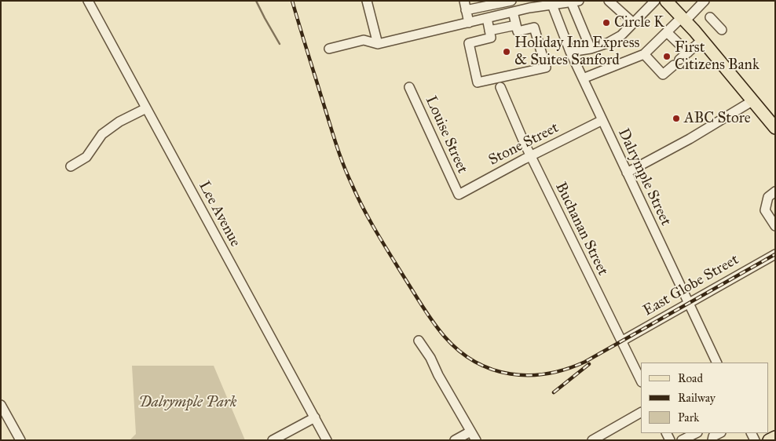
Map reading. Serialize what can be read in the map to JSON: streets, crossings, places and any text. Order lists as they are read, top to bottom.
{
  "streets": {
    "street": [
      "Louise Street",
      "Stone Street",
      "Dalrymple Street",
      "Lee Avenue",
      "Buchanan Street",
      "East Globe Street"
    ]
  },
  "crossings": [
    ["Louise Street", "Stone Street"],
    ["Stone Street", "Dalrymple Street"],
    ["Stone Street", "Buchanan Street"],
    ["Dalrymple Street", "East Globe Street"],
    ["Buchanan Street", "East Globe Street"]
  ],
  "parks": ["Dalrymple Park"],
  "places": [
    "Circle K",
    "Holiday Inn Express & Suites Sanford",
    "First Citizens Bank",
    "ABC Store"
  ],
  "legend": ["Road", "Railway", "Park"]
}
